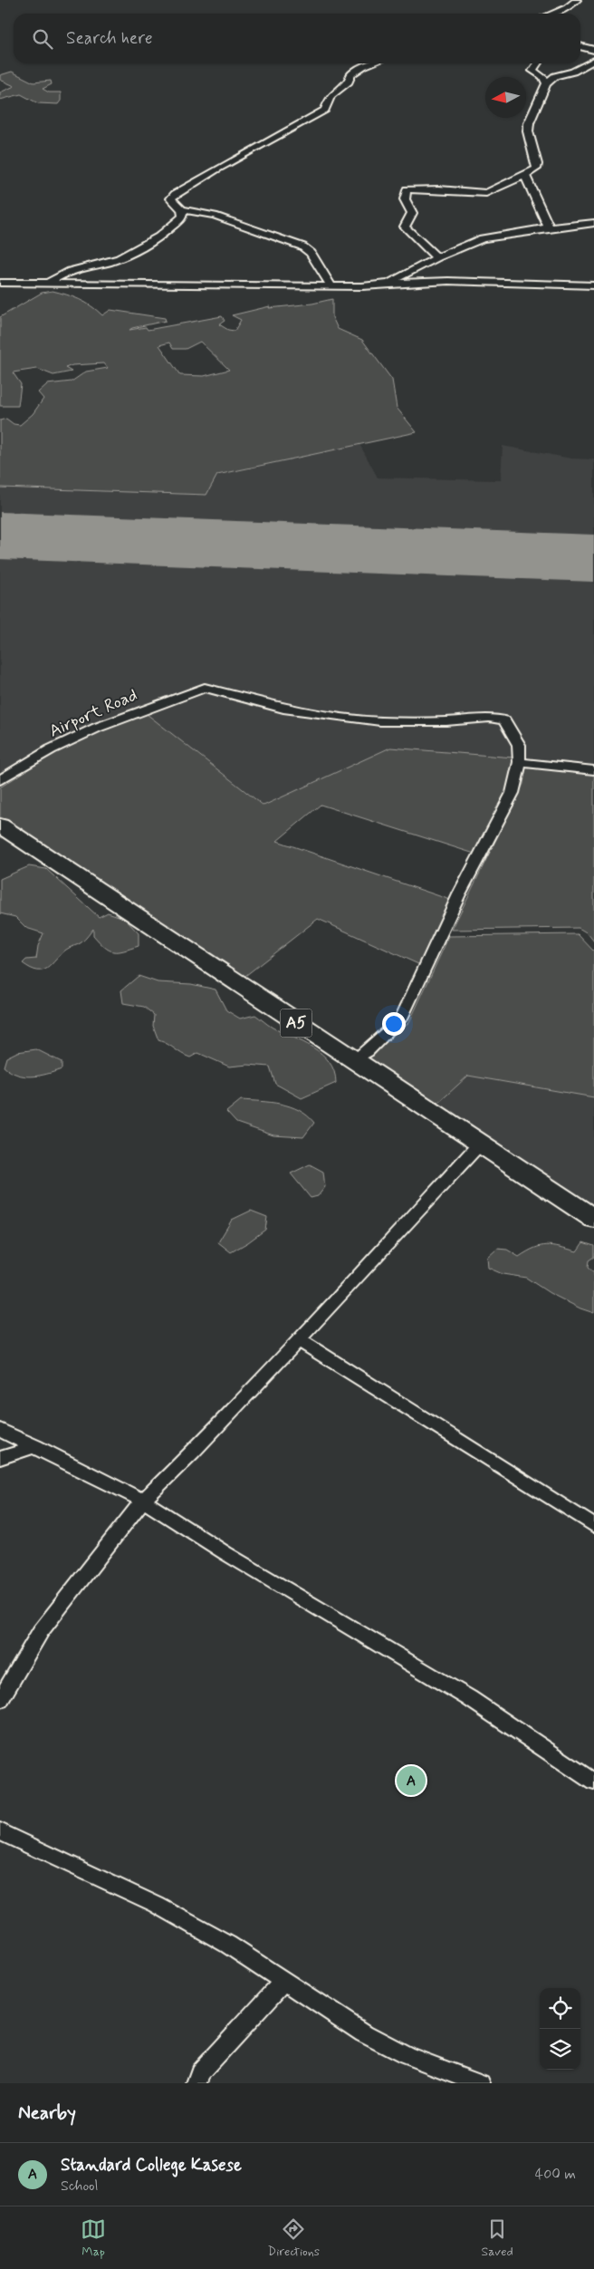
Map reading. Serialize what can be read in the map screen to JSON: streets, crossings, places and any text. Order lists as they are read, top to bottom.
{
  "streets": {
    "highway": ["A5"],
    "street": ["Airport Road"]
  },
  "north": "left",
  "page": {
    "search": "Search here",
    "pins": "A",
    "heading": "Nearby",
    "list": [
      {
        "mark": "A",
        "name": "Standard College Kasese",
        "note": "School",
        "value": "400 m"
      }
    ],
    "nav": ["Map", "Directions", "Saved"]
  }
}
